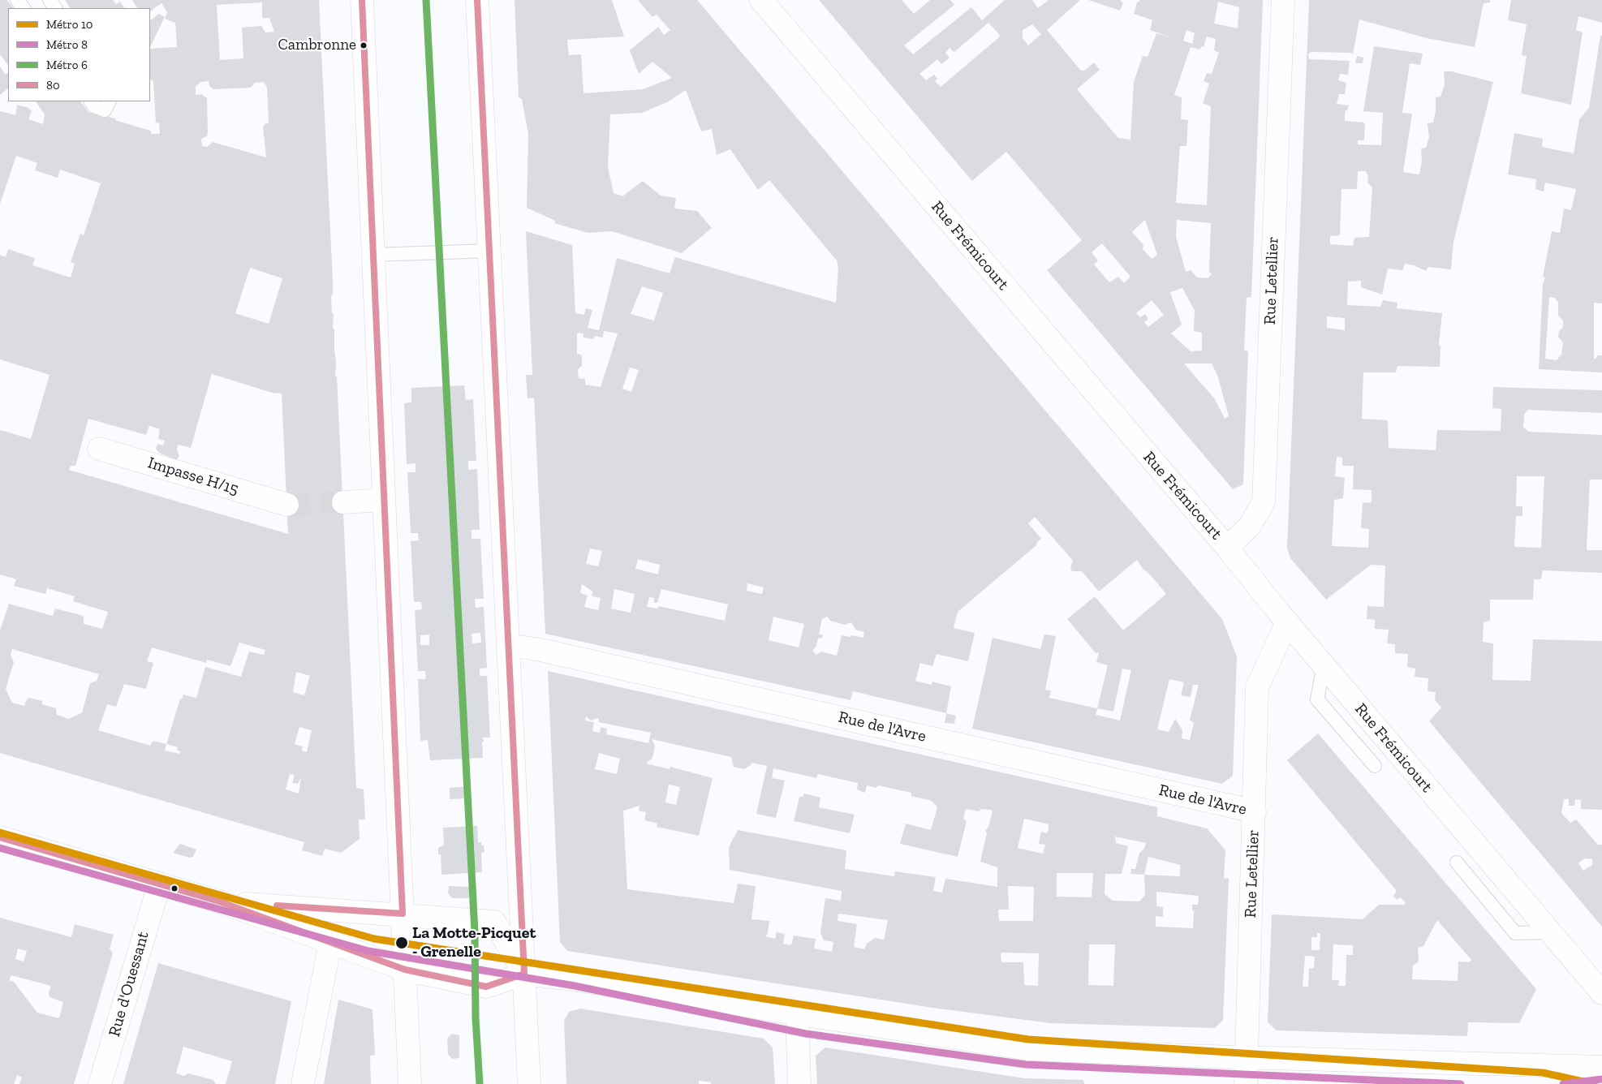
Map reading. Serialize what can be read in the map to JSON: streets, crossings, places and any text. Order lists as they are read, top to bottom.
{
  "streets": {
    "main road": [
      "Rue Frémicourt",
      "Rue Letellier",
      "Impasse H/15",
      "Rue de l'Avre",
      "Rue d'Ouessant"
    ]
  },
  "crossings": [
    ["Rue Frémicourt", "Rue Letellier"],
    ["Rue Letellier", "Rue de l'Avre"]
  ],
  "places": ["Cambronne", "La Motte-Picquet - Grenelle"],
  "lines": [
    "metro line 6",
    "transit line 80",
    "metro line 10",
    "metro line 8"
  ],
  "legend": [
    "Métro 10",
    "Métro 8",
    "Métro 6",
    "80"
  ]
}
